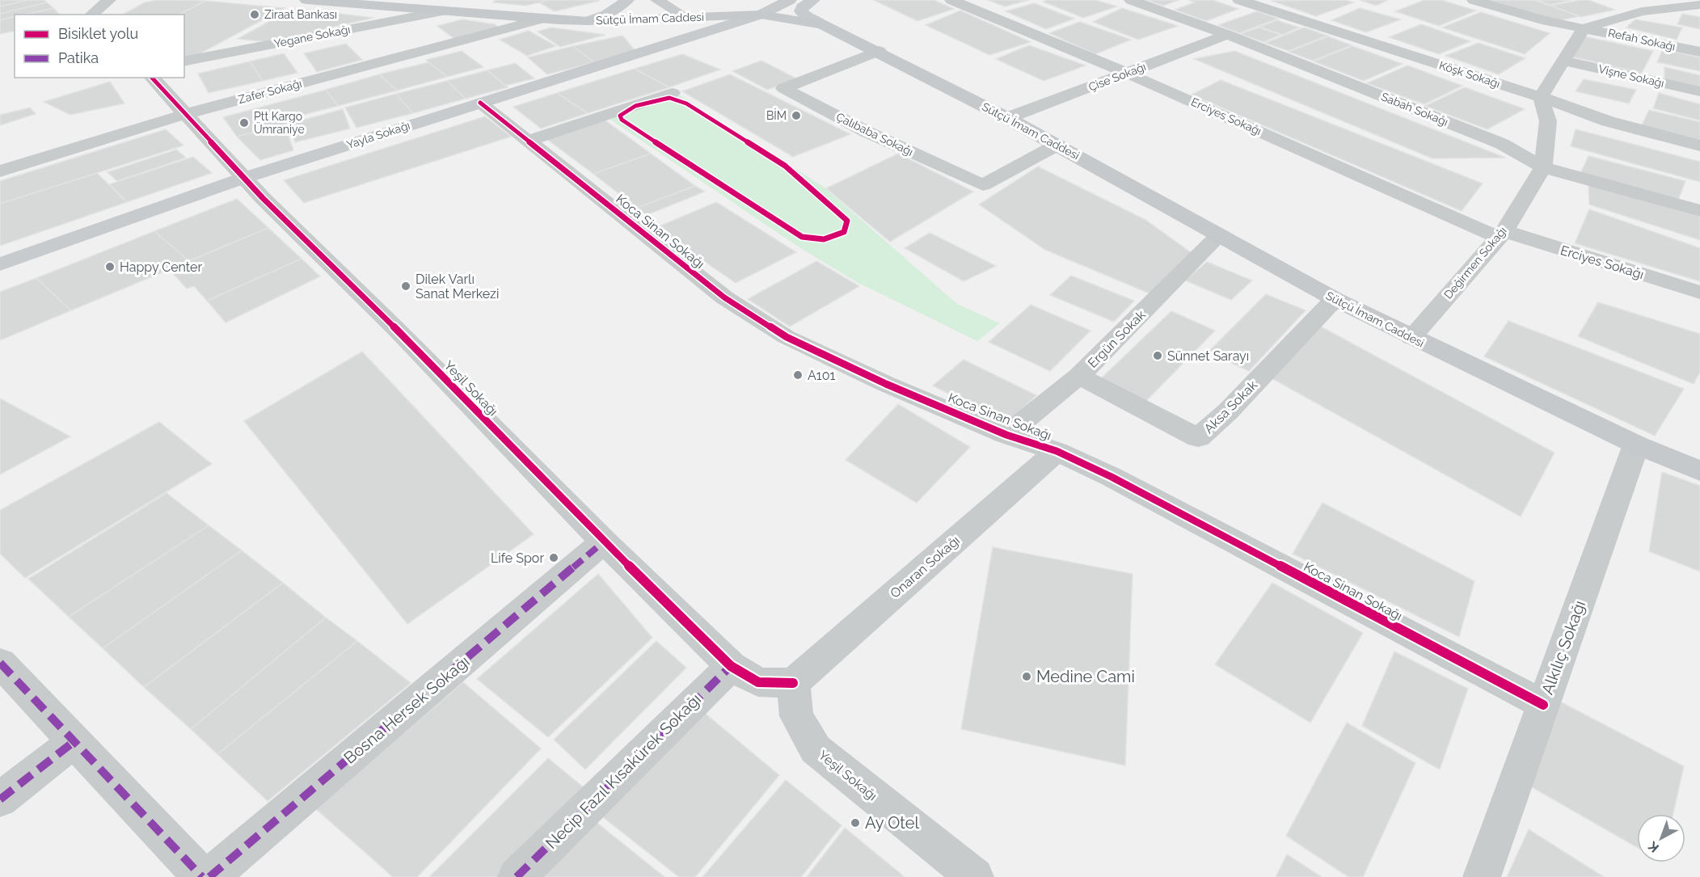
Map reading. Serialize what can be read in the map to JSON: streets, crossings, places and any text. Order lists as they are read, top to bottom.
{
  "streets": {
    "main road": ["Sütçü İmam Caddesi"],
    "street": [
      "Yegane Sokağı",
      "Refah Sokağı",
      "Köşk Sokağı",
      "Vişne Sokağı",
      "Çise Sokağı",
      "Zafer Sokağı",
      "Sabah Sokağı",
      "Erciyes Sokağı",
      "Çalıbaba Sokağı",
      "Yayla Sokağı",
      "Koca Sinan Sokağı",
      "Değirmen Sokağı",
      "Ergün Sokak",
      "Yeşil Sokağı",
      "Aksa Sokak",
      "Onaran Sokağı",
      "Alkılıç Sokağı",
      "Bosna Hersek Sokağı",
      "Necip Fazıl Kısakürek Sokağı"
    ]
  },
  "crossings": [
    ["Sütçü İmam Caddesi", "Yegane Sokağı"],
    ["Sütçü İmam Caddesi", "Çise Sokağı"],
    ["Sütçü İmam Caddesi", "Zafer Sokağı"],
    ["Sütçü İmam Caddesi", "Çalıbaba Sokağı"],
    ["Sütçü İmam Caddesi", "Yayla Sokağı"],
    ["Sütçü İmam Caddesi", "Değirmen Sokağı"],
    ["Sütçü İmam Caddesi", "Ergün Sokak"],
    ["Sütçü İmam Caddesi", "Aksa Sokak"],
    ["Sütçü İmam Caddesi", "Alkılıç Sokağı"],
    ["Köşk Sokağı", "Değirmen Sokağı"],
    ["Çise Sokağı", "Sabah Sokağı"],
    ["Çise Sokağı", "Erciyes Sokağı"],
    ["Zafer Sokağı", "Yeşil Sokağı"],
    ["Sabah Sokağı", "Değirmen Sokağı"],
    ["Erciyes Sokağı", "Değirmen Sokağı"],
    ["Yayla Sokağı", "Koca Sinan Sokağı"],
    ["Yayla Sokağı", "Yeşil Sokağı"],
    ["Koca Sinan Sokağı", "Ergün Sokak"],
    ["Koca Sinan Sokağı", "Onaran Sokağı"],
    ["Koca Sinan Sokağı", "Alkılıç Sokağı"],
    ["Ergün Sokak", "Aksa Sokak"],
    ["Yeşil Sokağı", "Onaran Sokağı"],
    ["Yeşil Sokağı", "Bosna Hersek Sokağı"],
    ["Yeşil Sokağı", "Necip Fazıl Kısakürek Sokağı"]
  ],
  "places": [
    "Ziraat Bankası",
    "BİM",
    "Ptt Kargo Ümraniye",
    "Happy Center",
    "Dilek Varlı Sanat Merkezi",
    "Sünnet Sarayı",
    "A101",
    "Life Spor",
    "Medine Cami",
    "Ay Otel"
  ],
  "legend": ["Bisiklet yolu", "Patika"],
  "north": "bottom left"
}
